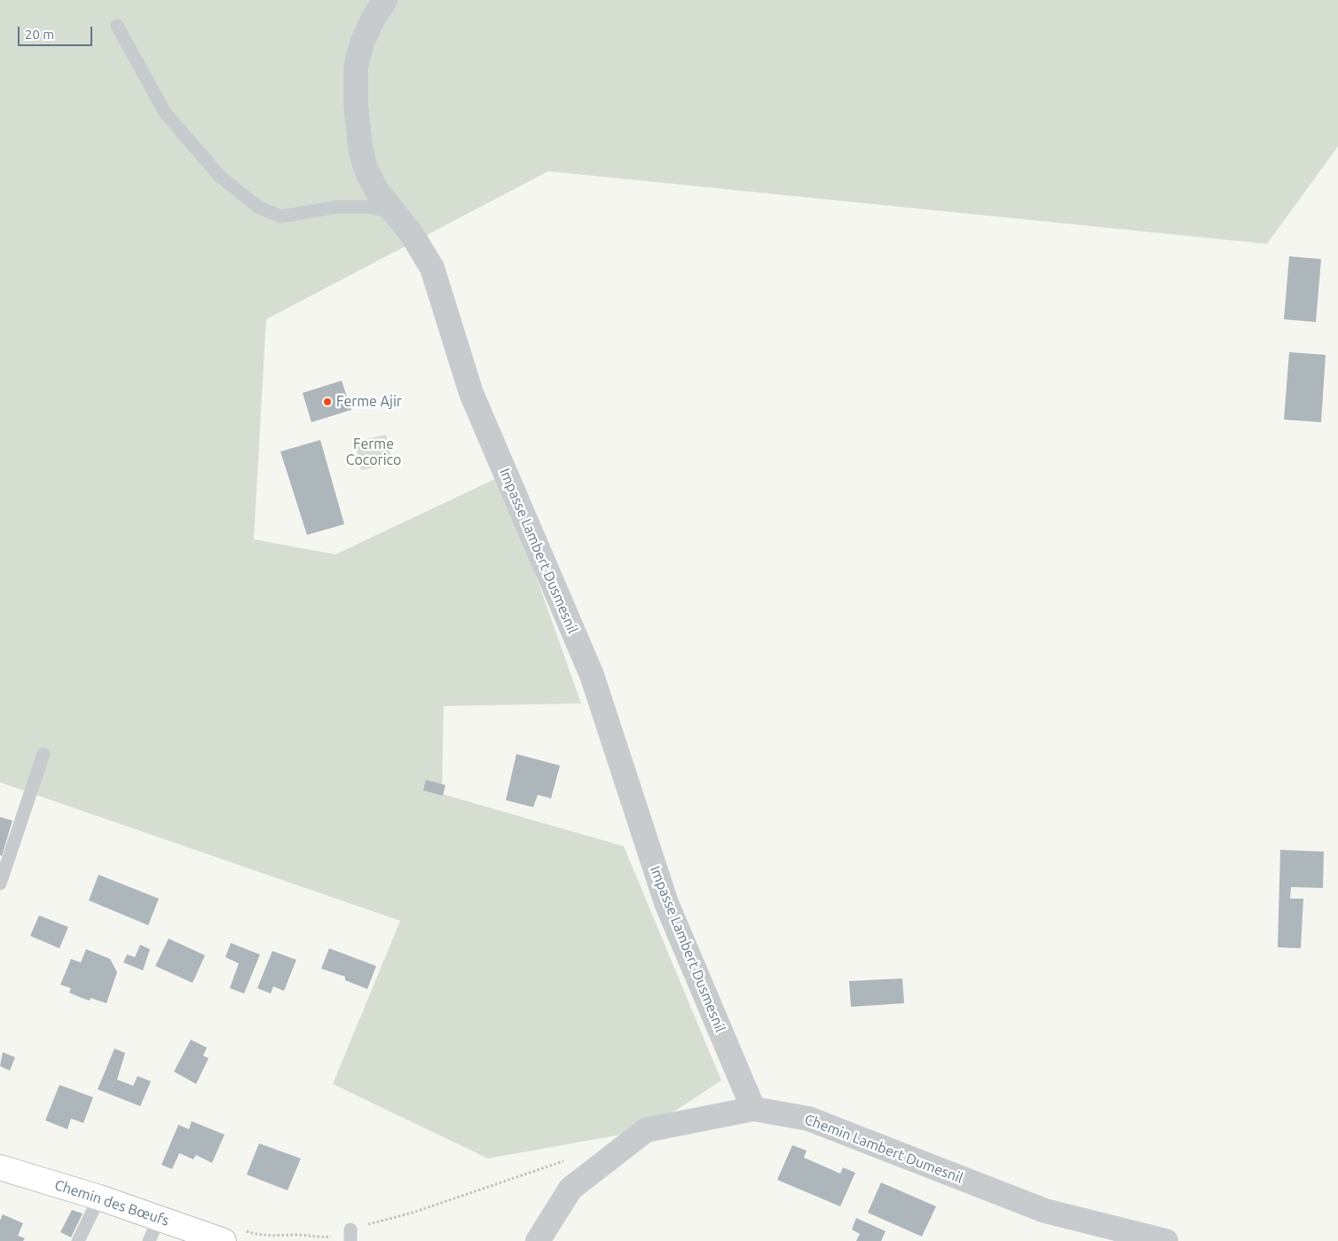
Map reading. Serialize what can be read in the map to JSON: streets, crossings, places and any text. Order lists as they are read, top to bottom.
{
  "streets": {
    "street": ["Impasse Lambert Dusmesnil", "Chemin Lambert Dumesnil", "Chemin des Bœufs"]
  },
  "crossings": [
    ["Impasse Lambert Dusmesnil", "Chemin Lambert Dumesnil"]
  ],
  "parks": ["Ferme Cocorico"],
  "places": ["Ferme Ajir"],
  "scale_bar": "20 m"
}
